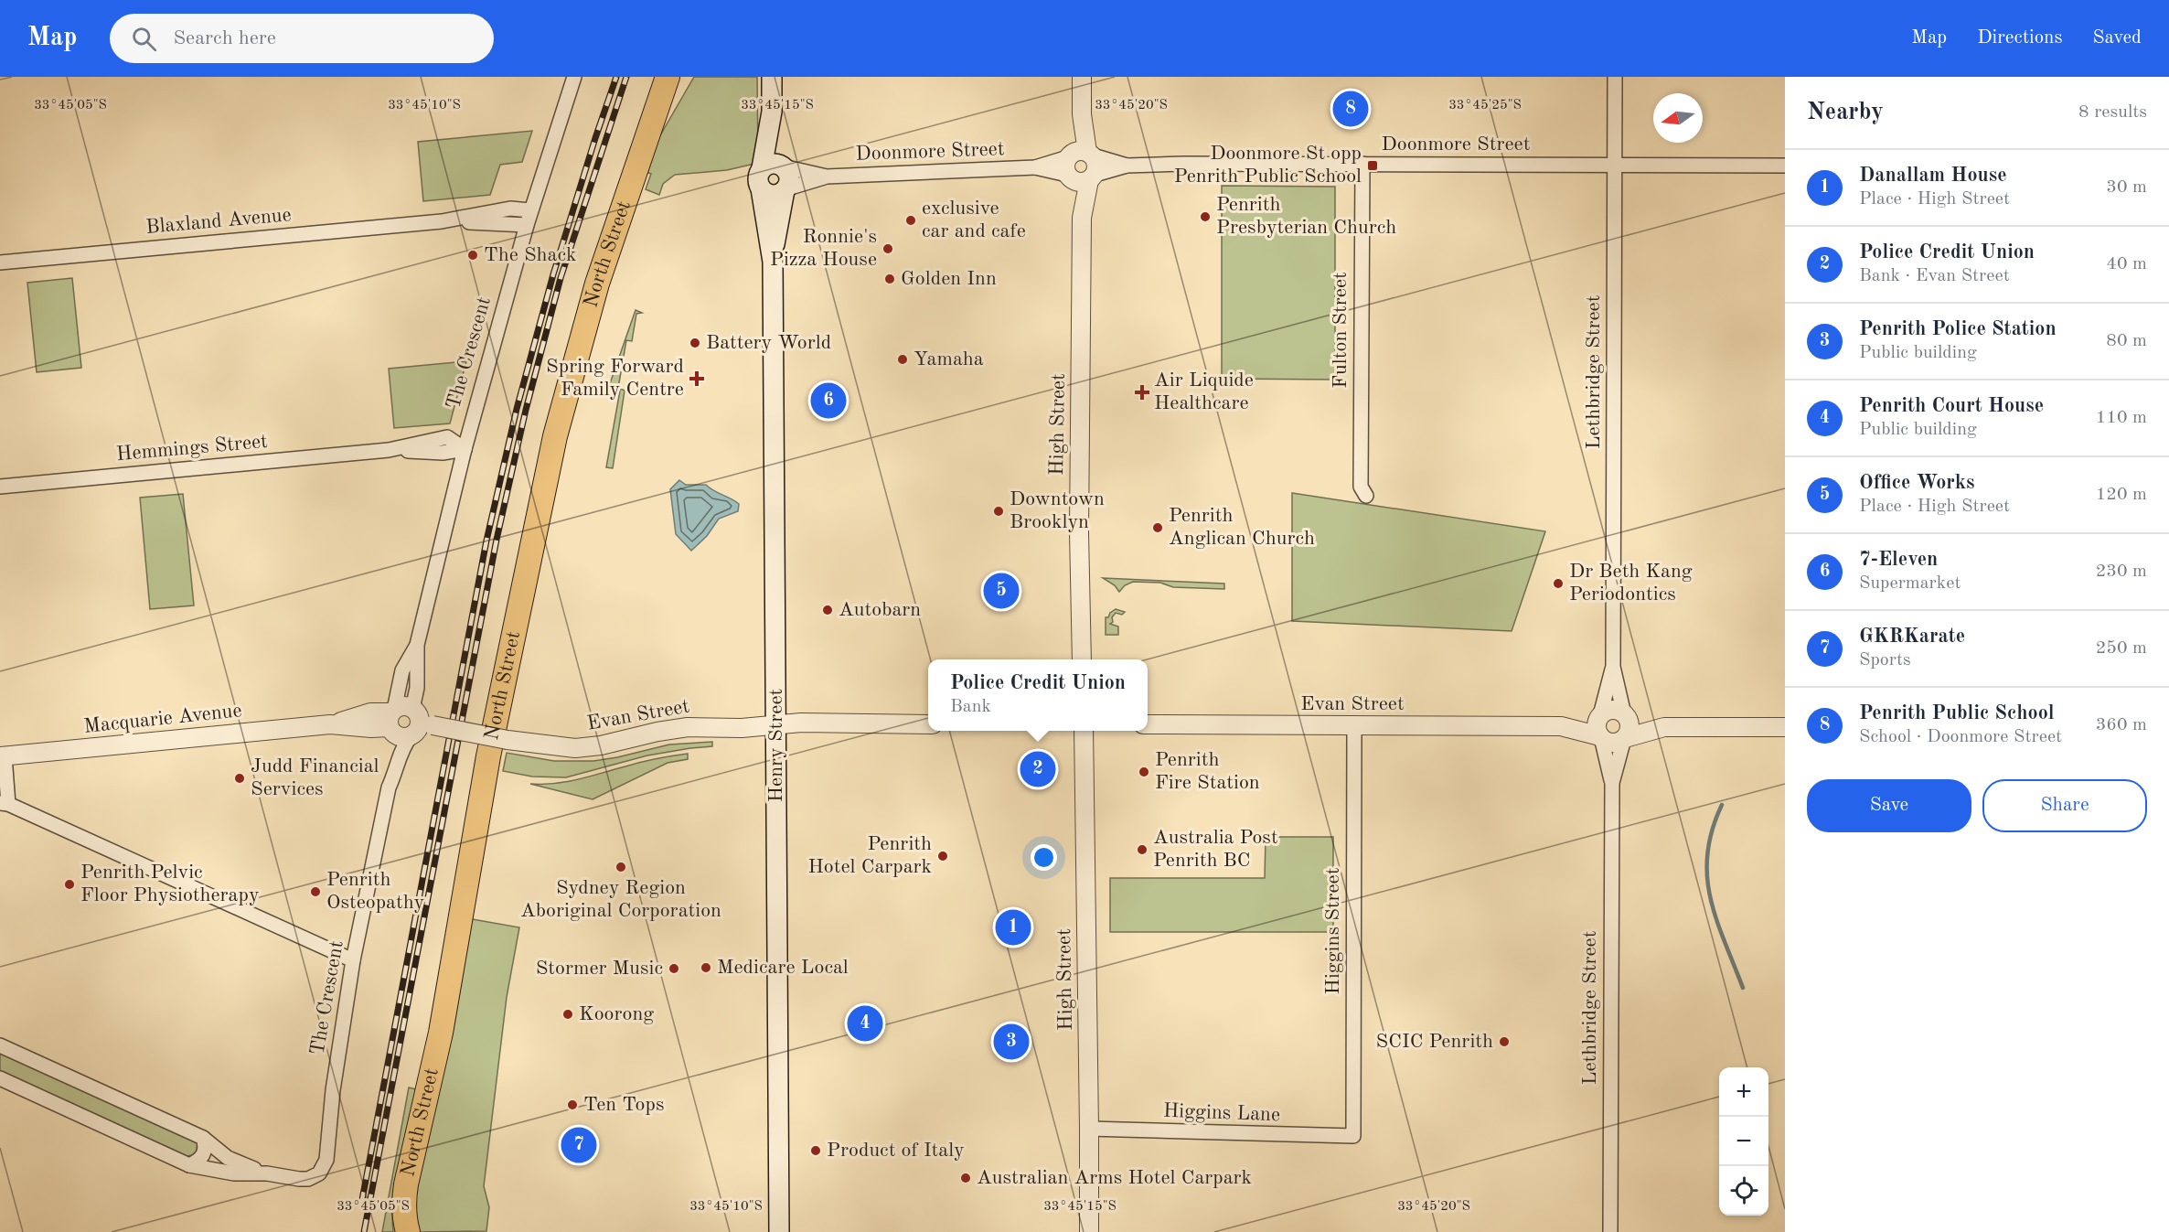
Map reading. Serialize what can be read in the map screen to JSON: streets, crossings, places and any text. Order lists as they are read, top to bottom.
{
  "streets": {
    "highway": ["North Street"],
    "main road": ["Henry Street"],
    "street": [
      "Doonmore Street",
      "Blaxland Avenue",
      "Fulton Street",
      "The Crescent",
      "Lethbridge Street",
      "High Street",
      "Hemmings Street",
      "Evan Street",
      "Macquarie Avenue",
      "Higgins Street",
      "Higgins Lane"
    ]
  },
  "crossings": [
    ["Doonmore Street", "Fulton Street"],
    ["Doonmore Street", "Lethbridge Street"],
    ["Doonmore Street", "High Street"],
    ["Doonmore Street", "Henry Street"],
    ["Blaxland Avenue", "The Crescent"],
    ["The Crescent", "Hemmings Street"],
    ["The Crescent", "Evan Street"],
    ["The Crescent", "Macquarie Avenue"],
    ["Lethbridge Street", "Evan Street"],
    ["High Street", "Higgins Lane"],
    ["Evan Street", "Macquarie Avenue"],
    ["Evan Street", "Henry Street"],
    ["Evan Street", "Higgins Street"],
    ["Higgins Street", "Higgins Lane"]
  ],
  "places": {
    "transit": ["Doonmore St opp Penrith Public School"],
    "other": [
      "Penrith Presbyterian Church",
      "exclusive car and cafe",
      "Ronnie's Pizza House",
      "The Shack",
      "Golden Inn",
      "Battery World",
      "Yamaha",
      "Downtown Brooklyn",
      "Penrith Anglican Church",
      "Dr Beth Kang Periodontics",
      "Autobarn",
      "Penrith Fire Station",
      "Judd Financial Services",
      "Australia Post Penrith BC",
      "Penrith Hotel Carpark",
      "Sydney Region Aboriginal Corporation",
      "Penrith Pelvic Floor Physiotherapy",
      "Penrith Osteopathy",
      "Medicare Local",
      "Stormer Music",
      "Koorong",
      "SCIC Penrith",
      "Ten Tops",
      "Product of Italy",
      "Australian Arms Hotel Carpark"
    ],
    "health": ["Spring Forward Family Centre", "Air Liquide Healthcare"]
  },
  "north": "left",
  "page": {
    "header": "Map",
    "search": "Search here",
    "nav": ["Map", "Directions", "Saved"],
    "heading": ["Nearby", "8 results"],
    "pins": [
      "8",
      "6",
      "5",
      "2",
      "1",
      "4",
      "3",
      "7"
    ],
    "list": [
      {
        "mark": "1",
        "name": "Danallam House",
        "note": "Place · High Street",
        "value": "30 m"
      },
      {
        "mark": "2",
        "name": "Police Credit Union",
        "note": "Bank · Evan Street",
        "value": "40 m"
      },
      {
        "mark": "3",
        "name": "Penrith Police Station",
        "note": "Public building",
        "value": "80 m"
      },
      {
        "mark": "4",
        "name": "Penrith Court House",
        "note": "Public building",
        "value": "110 m"
      },
      {
        "mark": "5",
        "name": "Office Works",
        "note": "Place · High Street",
        "value": "120 m"
      },
      {
        "mark": "6",
        "name": "7-Eleven",
        "note": "Supermarket",
        "value": "230 m"
      },
      {
        "mark": "7",
        "name": "GKRKarate",
        "note": "Sports",
        "value": "250 m"
      },
      {
        "mark": "8",
        "name": "Penrith Public School",
        "note": "School · Doonmore Street",
        "value": "360 m"
      }
    ],
    "popup": ["Police Credit Union", "Bank"],
    "buttons": ["Save", "Share"],
    "map_buttons": ["+", "−"]
  },
  "coordinates": [
    "33°45'05\"S",
    "33°45'10\"S",
    "33°45'15\"S",
    "33°45'20\"S",
    "33°45'25\"S"
  ]
}
